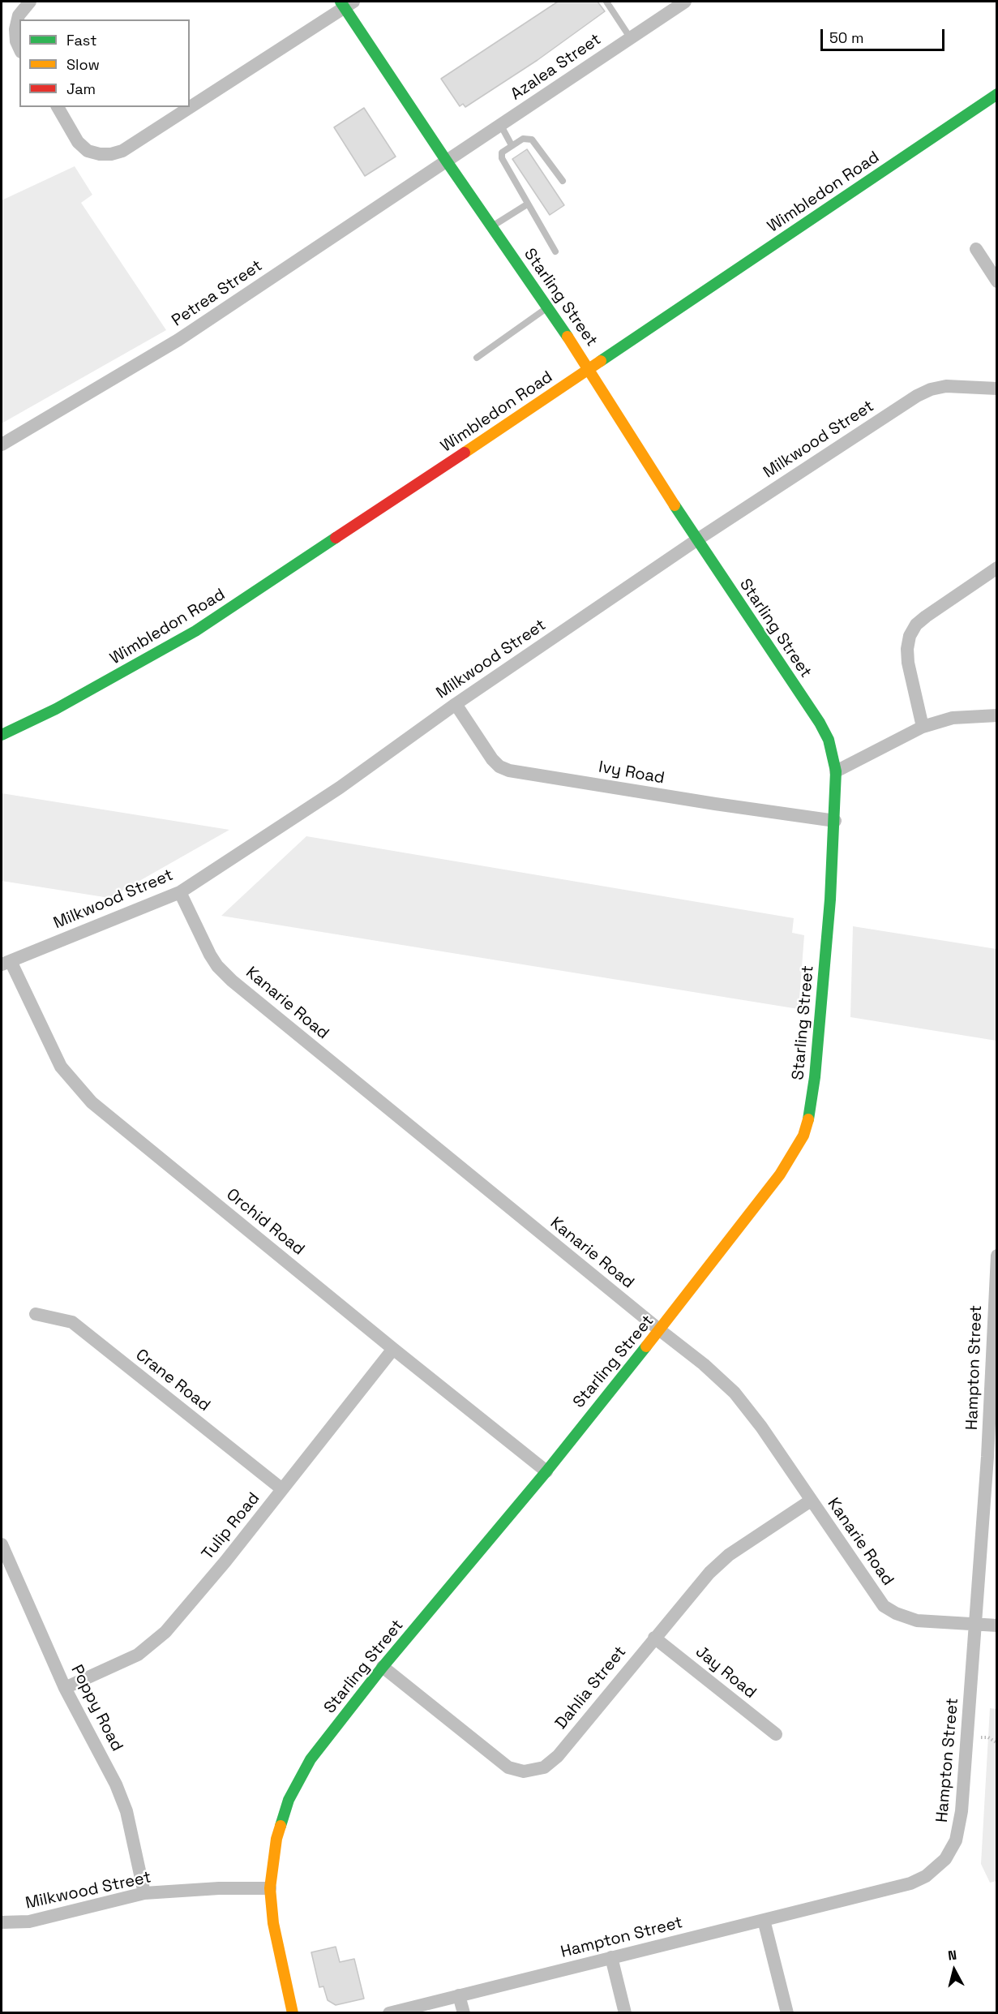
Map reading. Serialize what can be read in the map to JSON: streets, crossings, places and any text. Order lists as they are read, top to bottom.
{
  "streets": {
    "street": [
      "Azalea Street",
      "Wimbledon Road",
      "Petrea Street",
      "Starling Street",
      "Milkwood Street",
      "Ivy Road",
      "Kanarie Road",
      "Orchid Road",
      "Hampton Street",
      "Crane Road",
      "Tulip Road",
      "Jay Road",
      "Dahlia Street",
      "Poppy Road"
    ]
  },
  "crossings": [
    ["Azalea Street", "Petrea Street"],
    ["Azalea Street", "Starling Street"],
    ["Wimbledon Road", "Starling Street"],
    ["Petrea Street", "Starling Street"],
    ["Starling Street", "Milkwood Street"],
    ["Starling Street", "Ivy Road"],
    ["Starling Street", "Kanarie Road"],
    ["Starling Street", "Orchid Road"],
    ["Starling Street", "Dahlia Street"],
    ["Milkwood Street", "Ivy Road"],
    ["Milkwood Street", "Kanarie Road"],
    ["Milkwood Street", "Orchid Road"],
    ["Milkwood Street", "Poppy Road"],
    ["Kanarie Road", "Hampton Street"],
    ["Kanarie Road", "Dahlia Street"],
    ["Orchid Road", "Tulip Road"],
    ["Crane Road", "Tulip Road"],
    ["Tulip Road", "Poppy Road"],
    ["Jay Road", "Dahlia Street"]
  ],
  "legend": ["Fast", "Slow", "Jam"],
  "scale_bar": "50 m",
  "north": "top"
}
